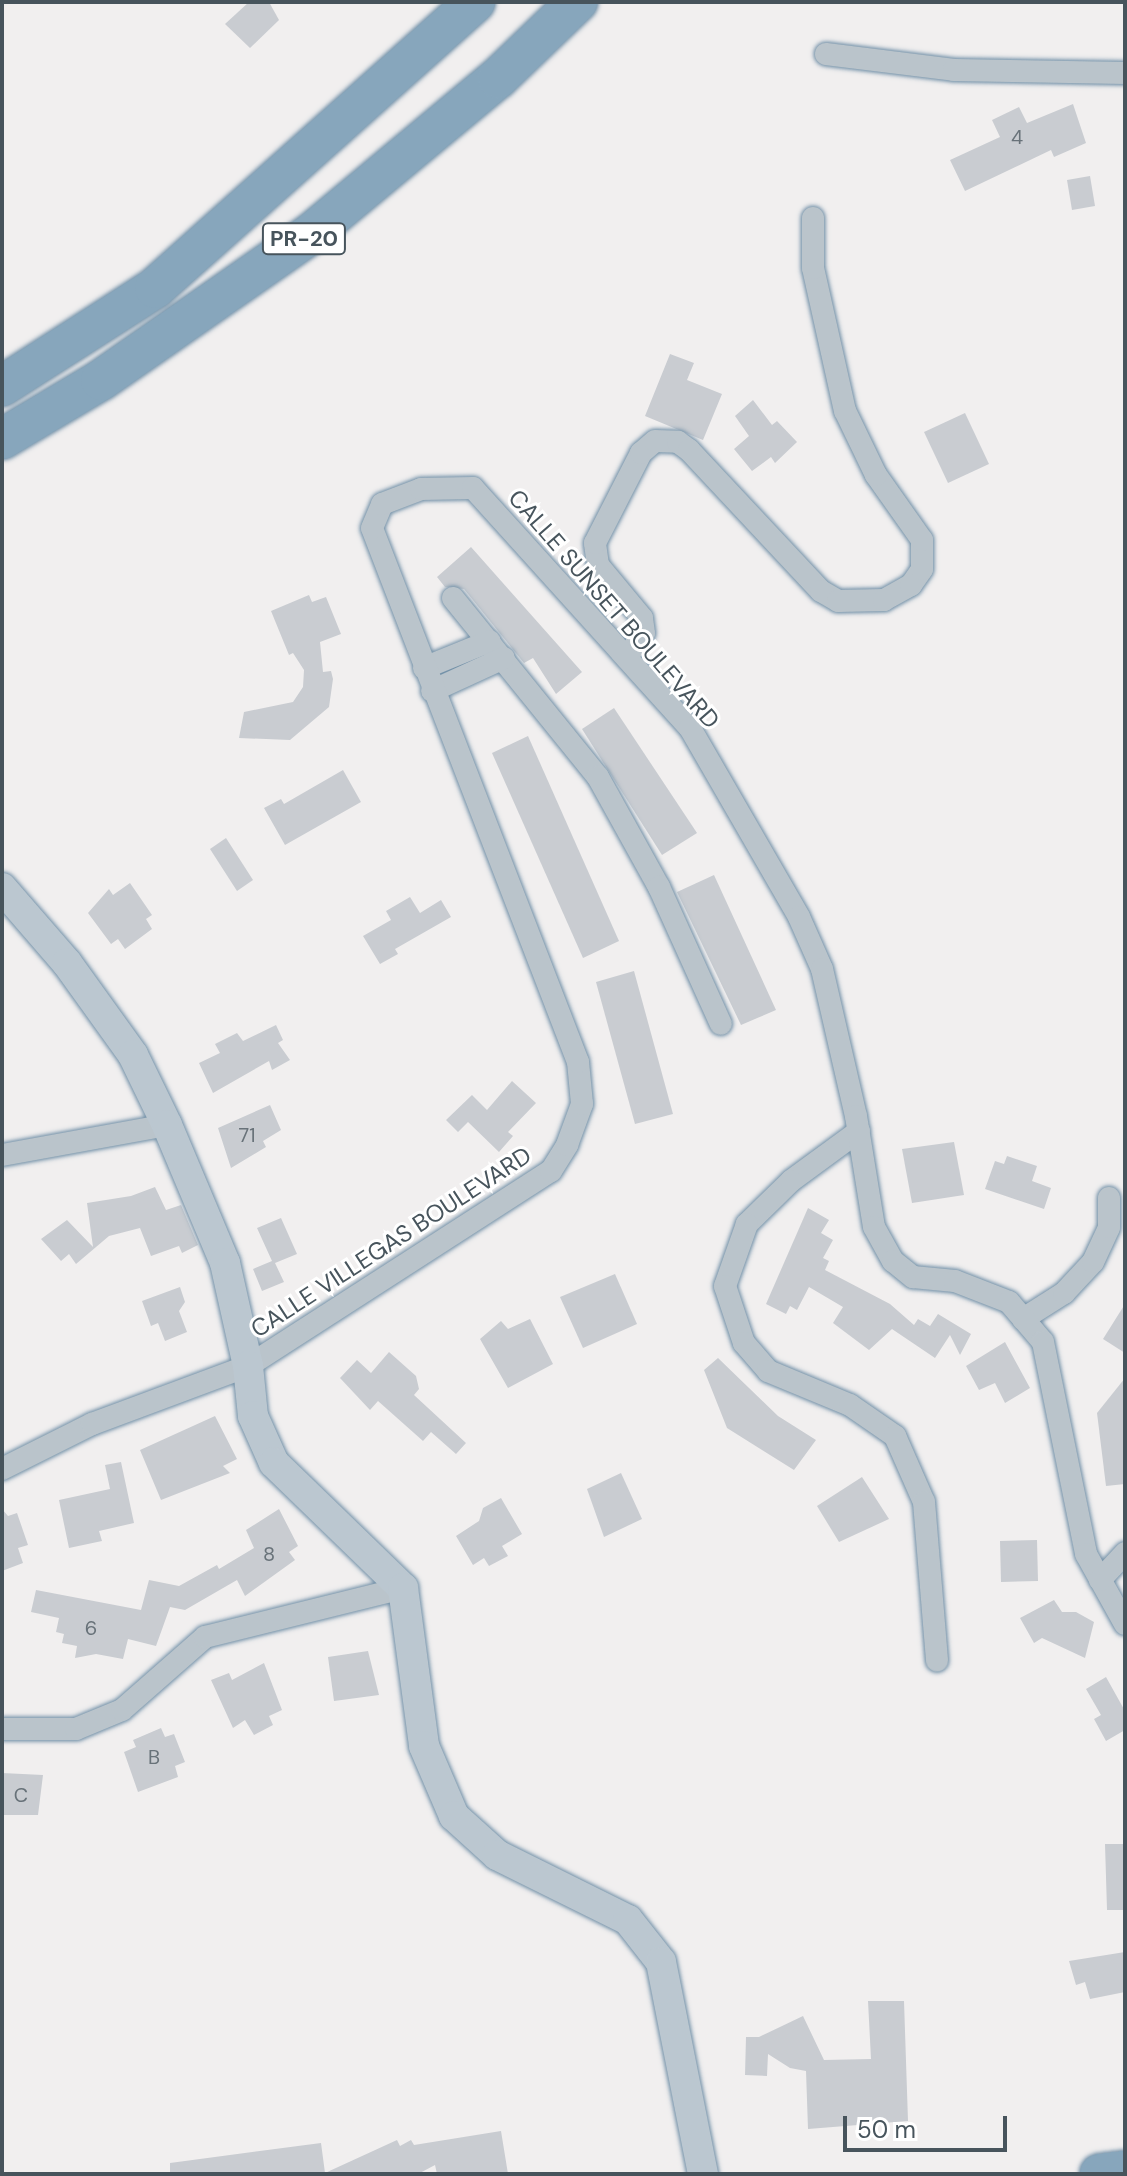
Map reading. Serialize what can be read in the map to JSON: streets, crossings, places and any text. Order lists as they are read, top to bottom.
{
  "streets": {
    "highway": ["PR-20"],
    "street": ["CALLE SUNSET BOULEVARD", "CALLE VILLEGAS BOULEVARD"]
  },
  "crossings": [
    ["CALLE SUNSET BOULEVARD", "CALLE VILLEGAS BOULEVARD"]
  ],
  "house_numbers": [
    "4",
    "71",
    "8",
    "6",
    "B",
    "C"
  ],
  "scale_bar": "50 m"
}
